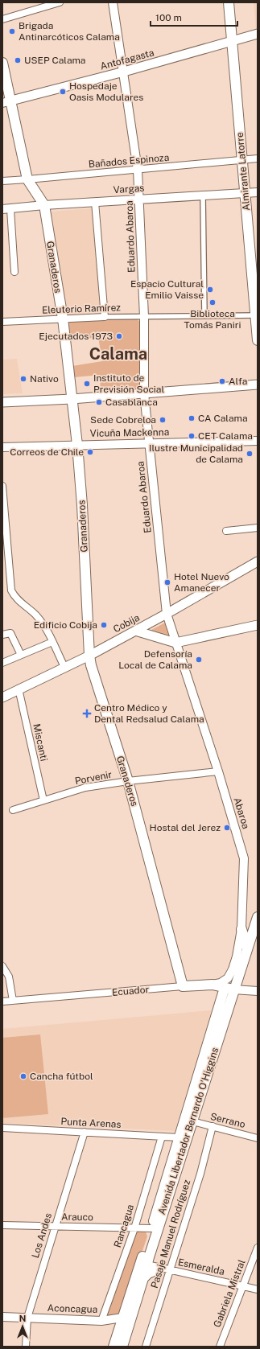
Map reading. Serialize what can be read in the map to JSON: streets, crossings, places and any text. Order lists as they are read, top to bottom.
{
  "streets": {
    "main road": [
      "Antofagasta",
      "Almirante Latorre",
      "Granaderos",
      "Cobija",
      "Ecuador",
      "Avenida Libertador Bernardo O'Higgins"
    ],
    "street": [
      "Bañados Espinoza",
      "Vargas",
      "Eduardo Abaroa",
      "Eleuterio Ramírez",
      "Vicuña Mackenna",
      "Miscanti",
      "Porvenir",
      "Abaroa",
      "Serrano",
      "Punta Arenas",
      "Arauco",
      "Rancagua",
      "Pasaje Manuel Rodríguez",
      "Los Andes",
      "Esmeralda",
      "Gabriela Mistral",
      "Aconcagua"
    ]
  },
  "crossings": [
    ["Antofagasta", "Almirante Latorre"],
    ["Antofagasta", "Eduardo Abaroa"],
    ["Antofagasta", "Granaderos"],
    ["Bañados Espinoza", "Almirante Latorre"],
    ["Bañados Espinoza", "Eduardo Abaroa"],
    ["Bañados Espinoza", "Granaderos"],
    ["Almirante Latorre", "Vargas"],
    ["Almirante Latorre", "Eleuterio Ramírez"],
    ["Vargas", "Eduardo Abaroa"],
    ["Vargas", "Granaderos"],
    ["Eduardo Abaroa", "Eleuterio Ramírez"],
    ["Eduardo Abaroa", "Vicuña Mackenna"],
    ["Eduardo Abaroa", "Cobija"],
    ["Eduardo Abaroa", "Abaroa"],
    ["Granaderos", "Eleuterio Ramírez"],
    ["Granaderos", "Vicuña Mackenna"],
    ["Granaderos", "Cobija"],
    ["Granaderos", "Porvenir"],
    ["Granaderos", "Ecuador"],
    ["Cobija", "Miscanti"],
    ["Miscanti", "Porvenir"],
    ["Porvenir", "Abaroa"],
    ["Abaroa", "Ecuador"],
    ["Ecuador", "Avenida Libertador Bernardo O'Higgins"],
    ["Serrano", "Avenida Libertador Bernardo O'Higgins"],
    ["Serrano", "Pasaje Manuel Rodríguez"],
    ["Punta Arenas", "Avenida Libertador Bernardo O'Higgins"],
    ["Punta Arenas", "Rancagua"],
    ["Punta Arenas", "Los Andes"],
    ["Avenida Libertador Bernardo O'Higgins", "Arauco"],
    ["Avenida Libertador Bernardo O'Higgins", "Esmeralda"],
    ["Avenida Libertador Bernardo O'Higgins", "Aconcagua"],
    ["Arauco", "Rancagua"],
    ["Arauco", "Los Andes"],
    ["Rancagua", "Aconcagua"],
    ["Pasaje Manuel Rodríguez", "Esmeralda"],
    ["Los Andes", "Aconcagua"],
    ["Esmeralda", "Gabriela Mistral"]
  ],
  "districts": ["Calama"],
  "places": {
    "other": [
      "Brigada Antinarcóticos Calama",
      "USEP Calama",
      "Hospedaje Oasis Modulares",
      "Espacio Cultural Emilio Vaisse",
      "Biblioteca Tomás Paniri",
      "Ejecutados 1973",
      "Nativo",
      "Alfa",
      "Instituto de Previsión Social",
      "Casablanca",
      "CA Calama",
      "Sede Cobreloa",
      "CET Calama",
      "Correos de Chile",
      "Ilustre Municipalidad de Calama",
      "Hotel Nuevo Amanecer",
      "Edificio Cobija",
      "Defensoría Local de Calama",
      "Hostal del Jerez",
      "Cancha fútbol"
    ],
    "health": ["Centro Médico y Dental Redsalud Calama"]
  },
  "scale_bar": "100 m",
  "north": "top"
}
